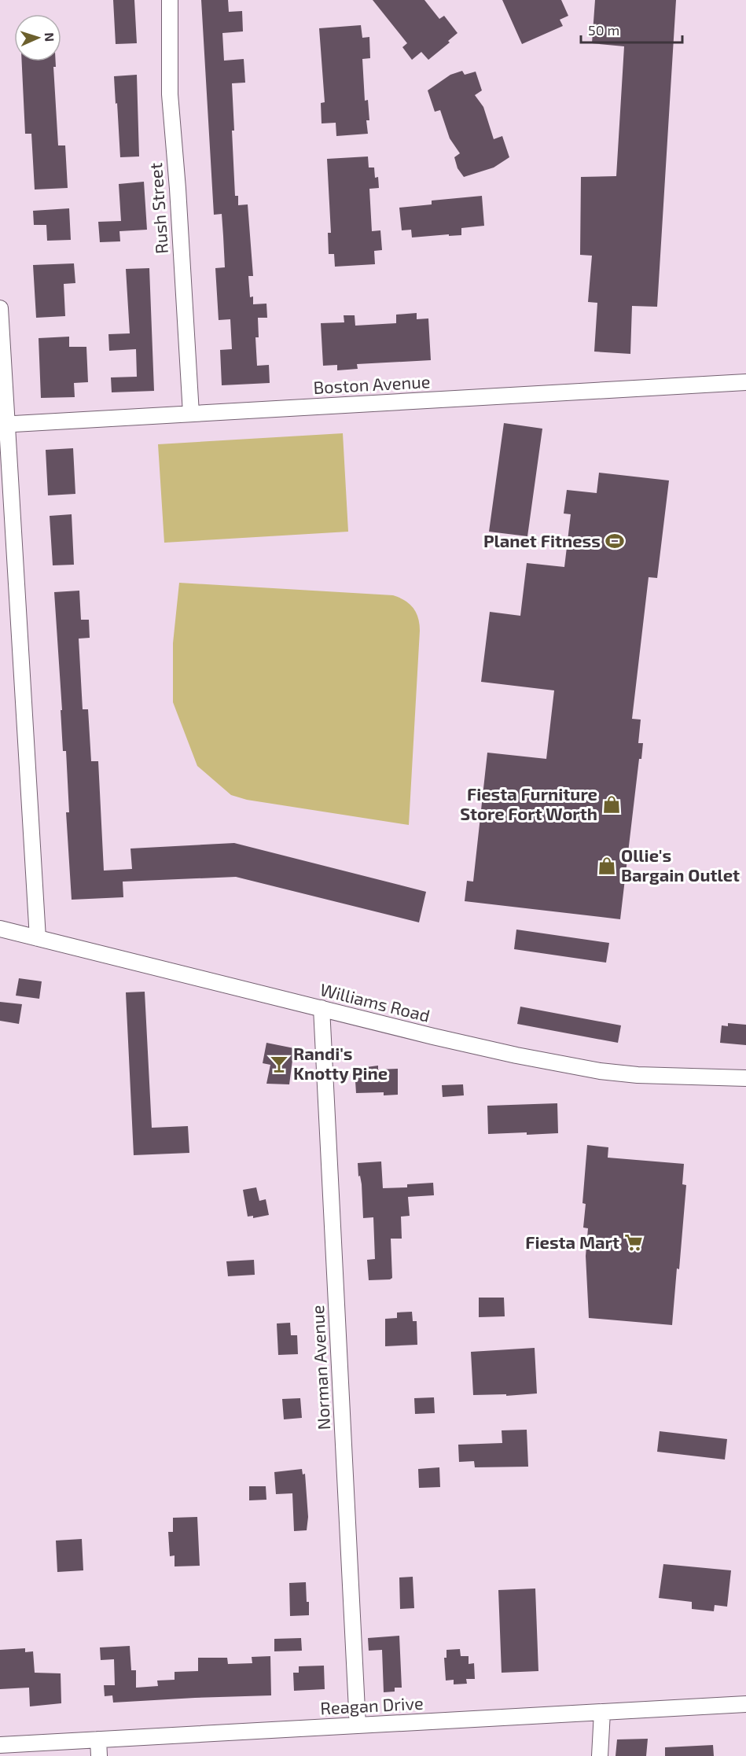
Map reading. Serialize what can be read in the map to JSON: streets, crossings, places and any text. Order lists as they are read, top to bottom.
{
  "streets": {
    "street": [
      "Rush Street",
      "Boston Avenue",
      "Williams Road",
      "Norman Avenue",
      "Reagan Drive"
    ]
  },
  "crossings": [
    ["Rush Street", "Boston Avenue"],
    ["Williams Road", "Norman Avenue"],
    ["Norman Avenue", "Reagan Drive"]
  ],
  "places": {
    "sports": ["Planet Fitness"],
    "shop": ["Fiesta Furniture Store Fort Worth", "Ollie's Bargain Outlet"],
    "bar": ["Randi's Knotty Pine"],
    "supermarket": ["Fiesta Mart"]
  },
  "scale_bar": "50 m",
  "north": "right"
}
